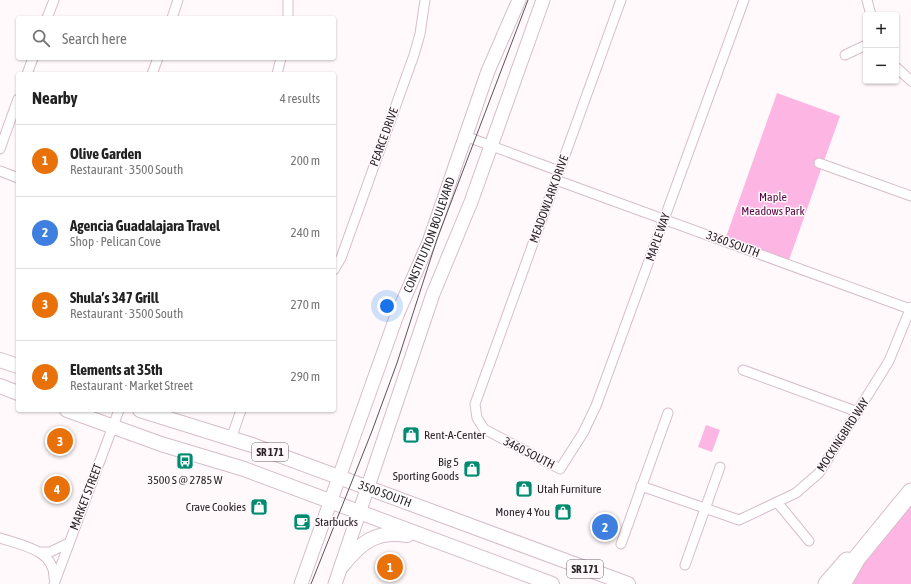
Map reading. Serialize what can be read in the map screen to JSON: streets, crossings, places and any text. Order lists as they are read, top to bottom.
{
  "streets": {
    "main road": ["CONSTITUTION BOULEVARD", "SR 171", "3500 SOUTH"],
    "street": [
      "PEARCE DRIVE",
      "MEADOWLARK DRIVE",
      "MAPLE WAY",
      "3360 SOUTH",
      "MOCKINGBIRD WAY",
      "3460 SOUTH",
      "MARKET STREET"
    ]
  },
  "crossings": [
    ["MEADOWLARK DRIVE", "3360 SOUTH"],
    ["MEADOWLARK DRIVE", "3460 SOUTH"],
    ["CONSTITUTION BOULEVARD", "3500 SOUTH"],
    ["MAPLE WAY", "3360 SOUTH"],
    ["MAPLE WAY", "3460 SOUTH"],
    ["3360 SOUTH", "MOCKINGBIRD WAY"],
    ["3500 SOUTH", "MARKET STREET"]
  ],
  "parks": ["Maple Meadows Park"],
  "places": {
    "shop": [
      "Rent-A-Center",
      "Big 5 Sporting Goods",
      "Utah Furniture",
      "Crave Cookies",
      "Money 4 You"
    ],
    "bus stop": ["3500 S @ 2785 W"],
    "cafe": ["Starbucks"]
  },
  "page": {
    "map_buttons": ["+", "−"],
    "search": "Search here",
    "heading": ["Nearby", "4 results"],
    "list": [
      {
        "mark": "1",
        "name": "Olive Garden",
        "note": "Restaurant · 3500 South",
        "value": "200 m"
      },
      {
        "mark": "2",
        "name": "Agencia Guadalajara Travel",
        "note": "Shop · Pelican Cove",
        "value": "240 m"
      },
      {
        "mark": "3",
        "name": "Shula’s 347 Grill",
        "note": "Restaurant · 3500 South",
        "value": "270 m"
      },
      {
        "mark": "4",
        "name": "Elements at 35th",
        "note": "Restaurant · Market Street",
        "value": "290 m"
      }
    ],
    "pins": [
      "3",
      "4",
      "2",
      "1"
    ]
  }
}
